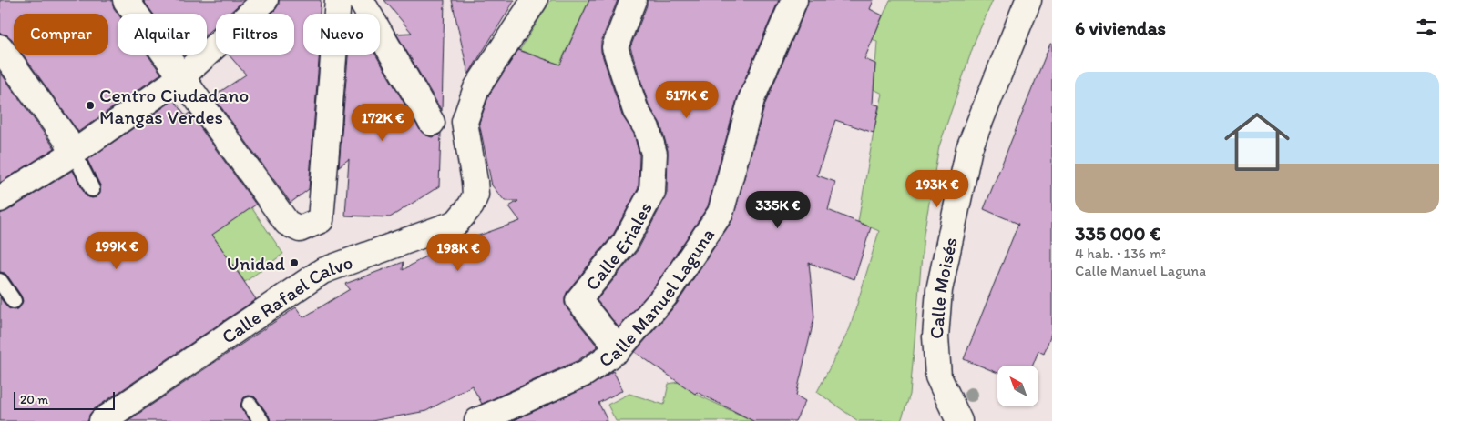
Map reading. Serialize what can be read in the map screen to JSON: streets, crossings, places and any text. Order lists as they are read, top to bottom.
{
  "streets": {
    "street": [
      "Calle Eriales",
      "Calle Moisés",
      "Calle Manuel Laguna",
      "Calle Rafael Calvo"
    ]
  },
  "crossings": [
    ["Calle Eriales", "Calle Manuel Laguna"]
  ],
  "places": ["Centro Ciudadano Mangas Verdes", "Unidad"],
  "scale_bar": "20 m",
  "north": "top left",
  "page": {
    "heading": "6 viviendas",
    "chip": [
      "Comprar",
      "Alquilar",
      "Filtros",
      "Nuevo"
    ],
    "list": [
      {
        "name": "335 000 €",
        "note": "4 hab. · 136 m² · Calle Manuel Laguna"
      }
    ],
    "price": [
      "517K €",
      "172K €",
      "193K €",
      "335K €",
      "199K €",
      "198K €"
    ],
    "scale": "20 m"
  }
}
